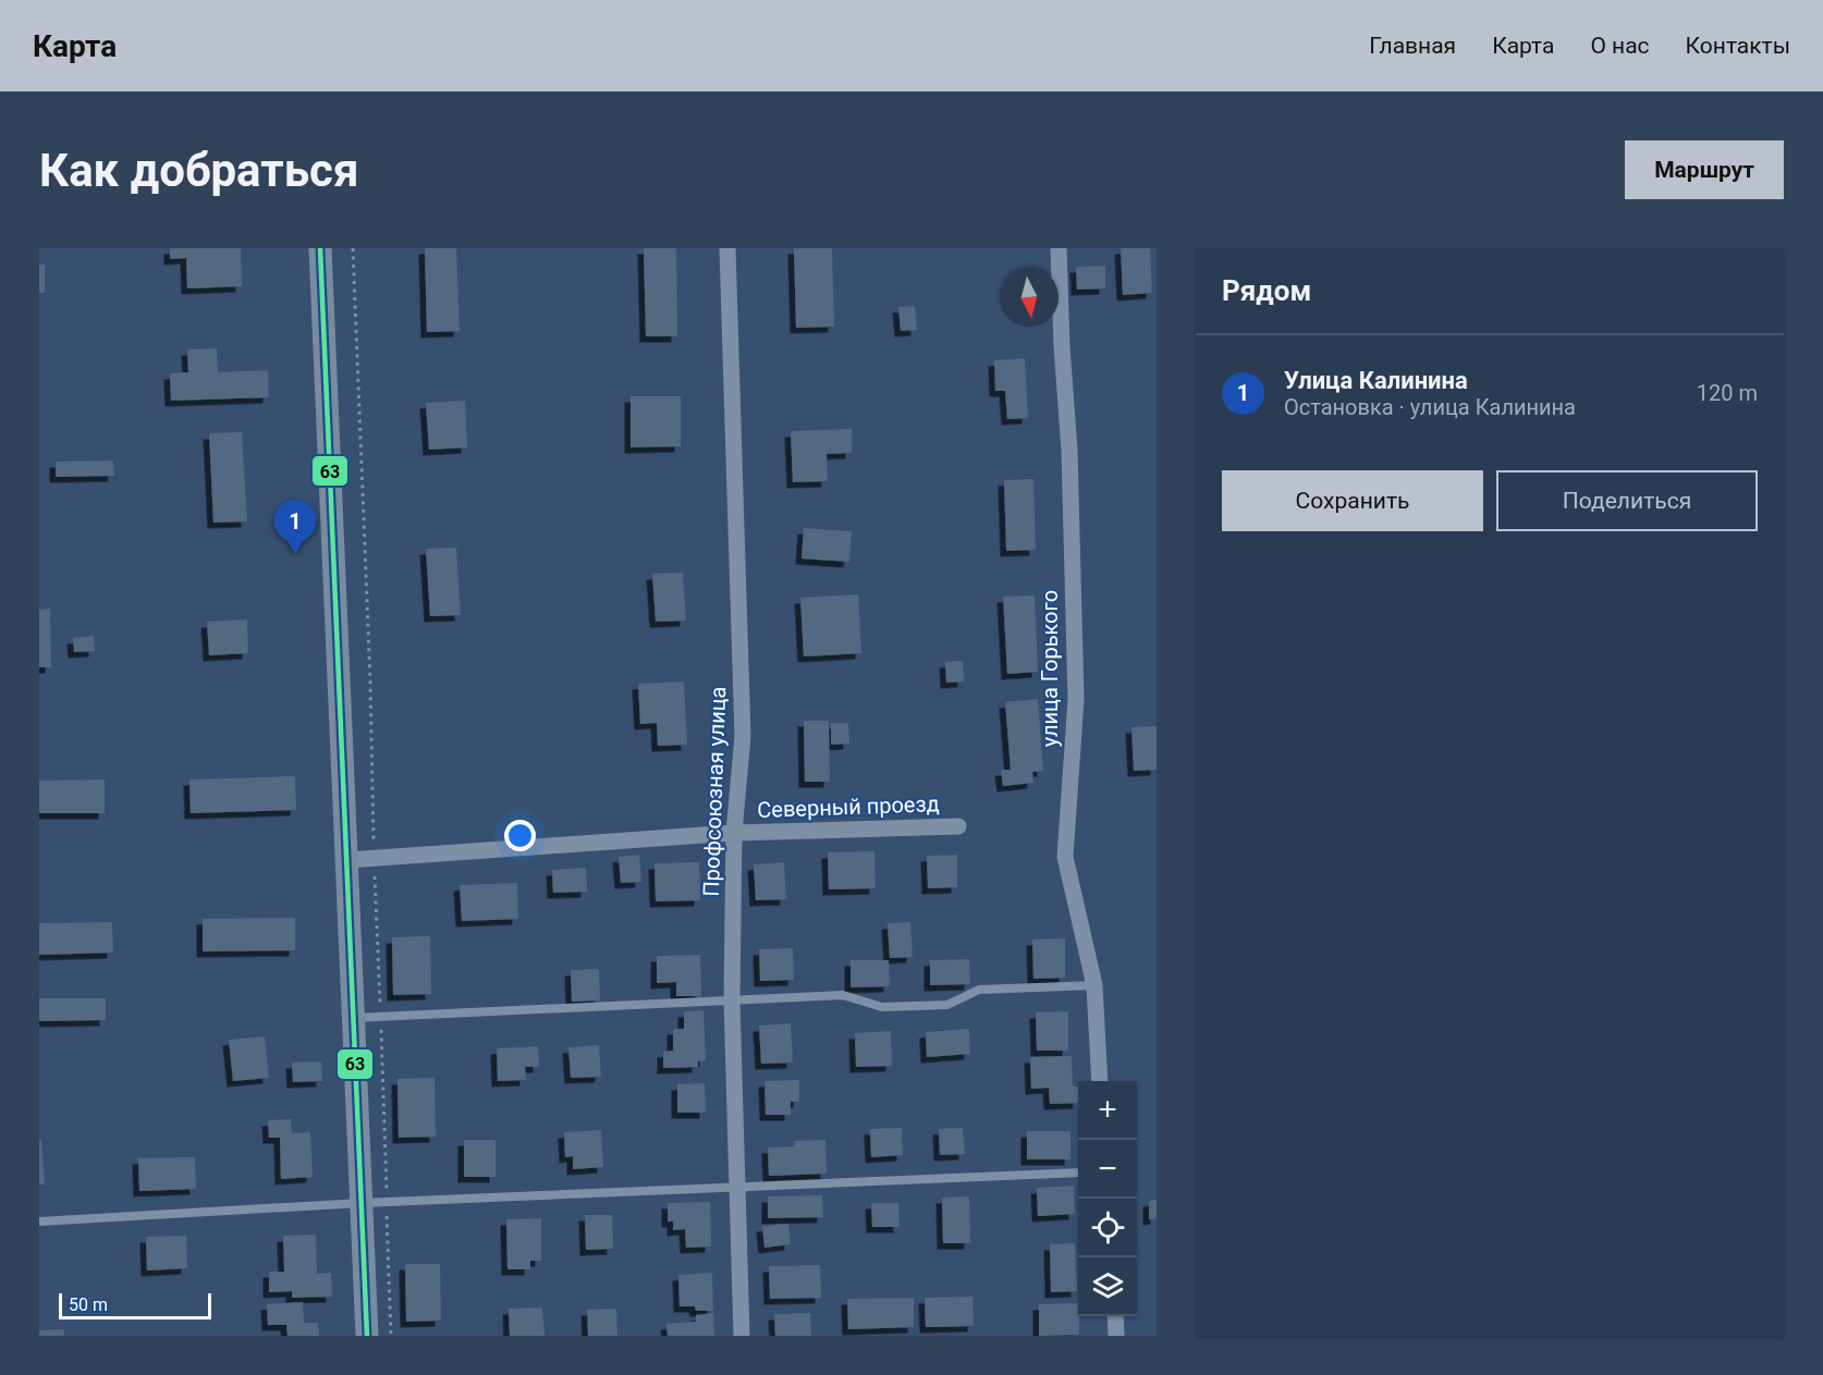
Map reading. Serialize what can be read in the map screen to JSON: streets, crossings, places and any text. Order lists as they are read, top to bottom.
{
  "streets": {
    "street": ["улица Горького", "Профсоюзная улица", "Северный проезд"]
  },
  "crossings": [
    ["Профсоюзная улица", "Северный проезд"]
  ],
  "lines": ["transit line 63"],
  "scale_bar": "50 m",
  "north": "bottom",
  "page": {
    "header": "Карта",
    "nav": [
      "Главная",
      "Карта",
      "О нас",
      "Контакты"
    ],
    "buttons": [
      "Маршрут",
      ["Сохранить", "Поделиться"]
    ],
    "title": "Как добраться",
    "heading": "Рядом",
    "list": [
      {
        "mark": "1",
        "name": "Улица Калинина",
        "note": "Остановка · улица Калинина",
        "value": "120 m"
      }
    ],
    "pins": "1",
    "map_buttons": ["+", "−"],
    "scale": "50 m"
  }
}
